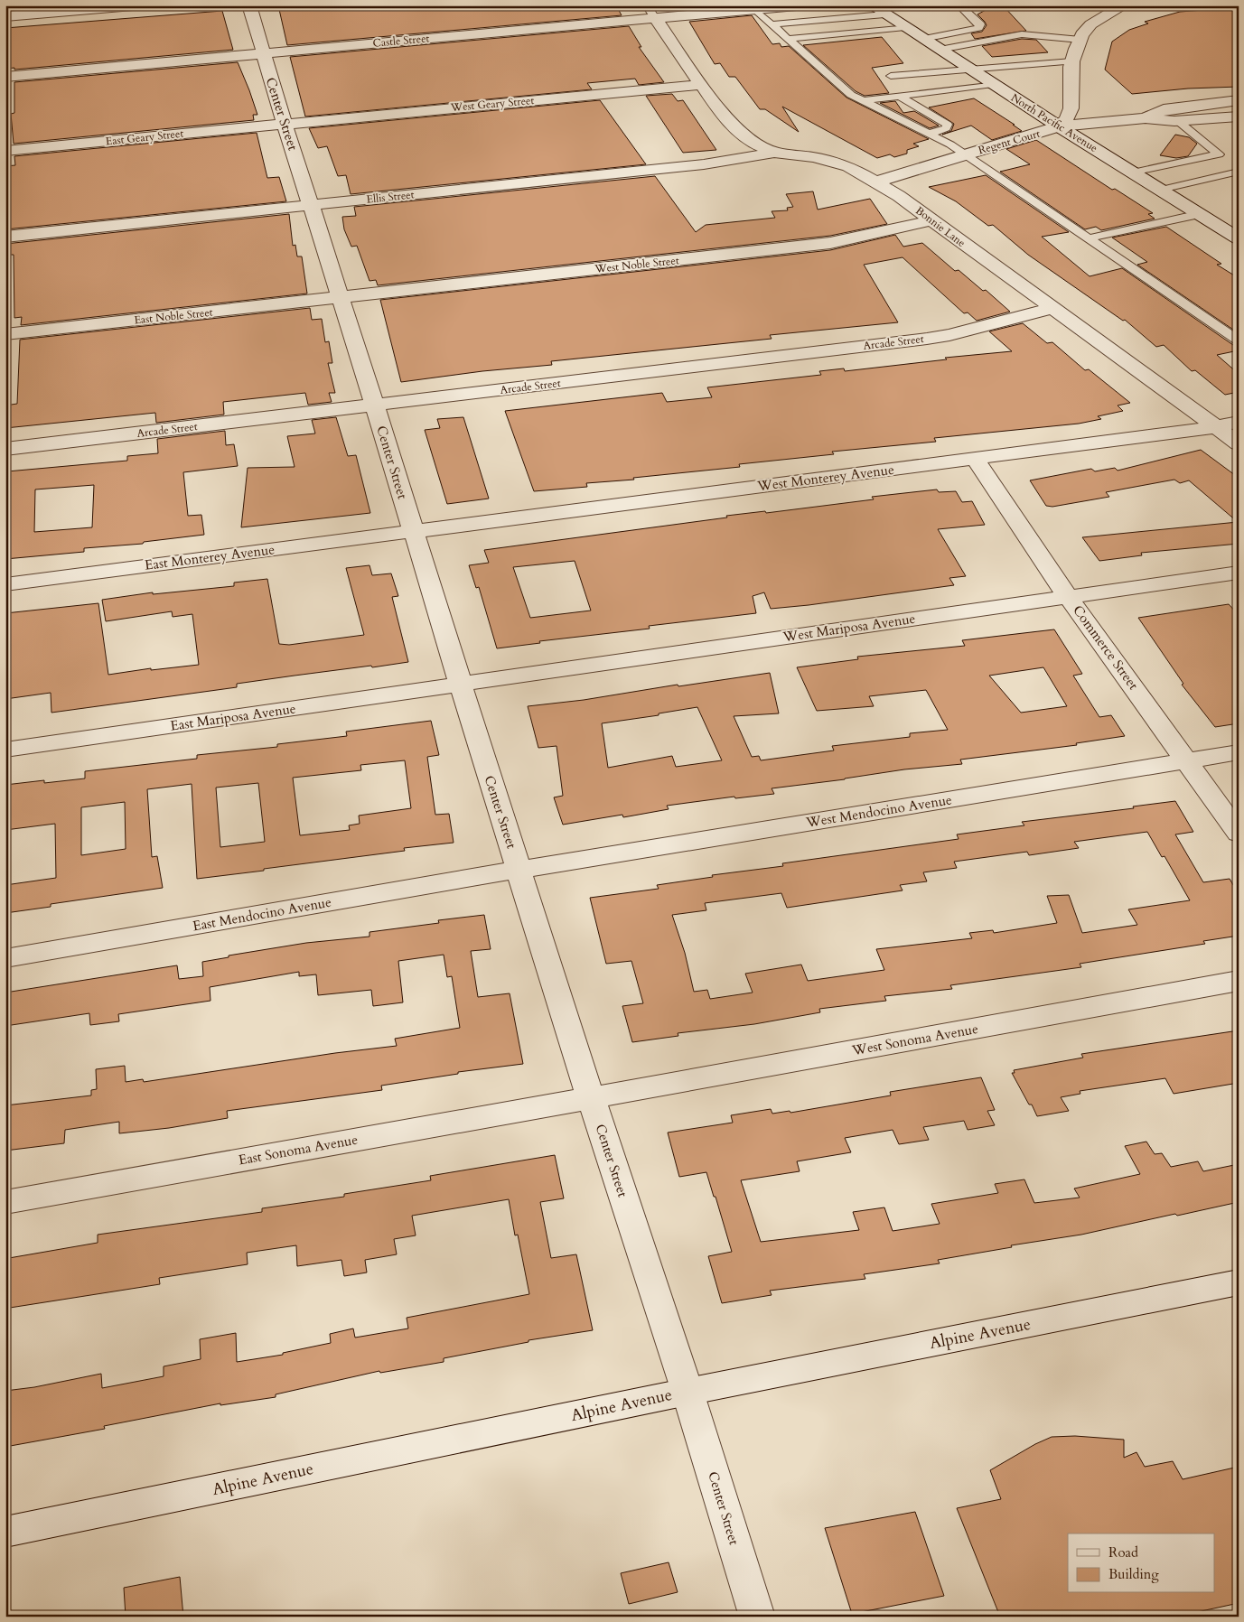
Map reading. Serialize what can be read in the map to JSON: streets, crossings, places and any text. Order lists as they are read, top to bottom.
{
  "streets": {
    "street": [
      "Castle Street",
      "West Geary Street",
      "Center Street",
      "North Pacific Avenue",
      "East Geary Street",
      "Regent Court",
      "Ellis Street",
      "Bonnie Lane",
      "West Noble Street",
      "East Noble Street",
      "Arcade Street",
      "West Monterey Avenue",
      "East Monterey Avenue",
      "West Mariposa Avenue",
      "Commerce Street",
      "East Mariposa Avenue",
      "West Mendocino Avenue",
      "East Mendocino Avenue",
      "West Sonoma Avenue",
      "East Sonoma Avenue",
      "Alpine Avenue"
    ]
  },
  "crossings": [
    ["Castle Street", "Center Street"],
    ["Castle Street", "Bonnie Lane"],
    ["West Geary Street", "Center Street"],
    ["West Geary Street", "East Geary Street"],
    ["West Geary Street", "Bonnie Lane"],
    ["Center Street", "East Geary Street"],
    ["Center Street", "Ellis Street"],
    ["Center Street", "West Noble Street"],
    ["Center Street", "East Noble Street"],
    ["Center Street", "Arcade Street"],
    ["Center Street", "West Monterey Avenue"],
    ["Center Street", "East Monterey Avenue"],
    ["Center Street", "West Mariposa Avenue"],
    ["Center Street", "East Mariposa Avenue"],
    ["Center Street", "West Mendocino Avenue"],
    ["Center Street", "East Mendocino Avenue"],
    ["Center Street", "West Sonoma Avenue"],
    ["Center Street", "East Sonoma Avenue"],
    ["Center Street", "Alpine Avenue"],
    ["North Pacific Avenue", "Regent Court"],
    ["Regent Court", "Bonnie Lane"],
    ["Ellis Street", "Bonnie Lane"],
    ["Bonnie Lane", "West Noble Street"],
    ["Bonnie Lane", "Arcade Street"],
    ["Bonnie Lane", "West Monterey Avenue"],
    ["West Noble Street", "East Noble Street"],
    ["West Monterey Avenue", "East Monterey Avenue"],
    ["West Monterey Avenue", "Commerce Street"],
    ["West Mariposa Avenue", "Commerce Street"],
    ["West Mariposa Avenue", "East Mariposa Avenue"],
    ["Commerce Street", "West Mendocino Avenue"],
    ["West Mendocino Avenue", "East Mendocino Avenue"],
    ["West Sonoma Avenue", "East Sonoma Avenue"]
  ],
  "legend": ["Road", "Building"]
}
